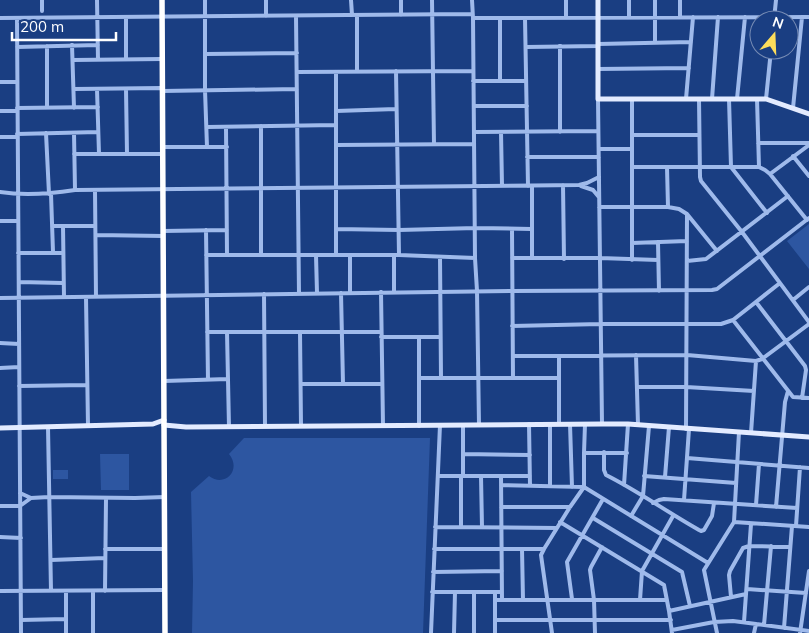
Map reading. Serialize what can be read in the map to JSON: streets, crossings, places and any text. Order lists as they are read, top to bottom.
{
  "scale_bar": "200 m",
  "north": "top"
}
